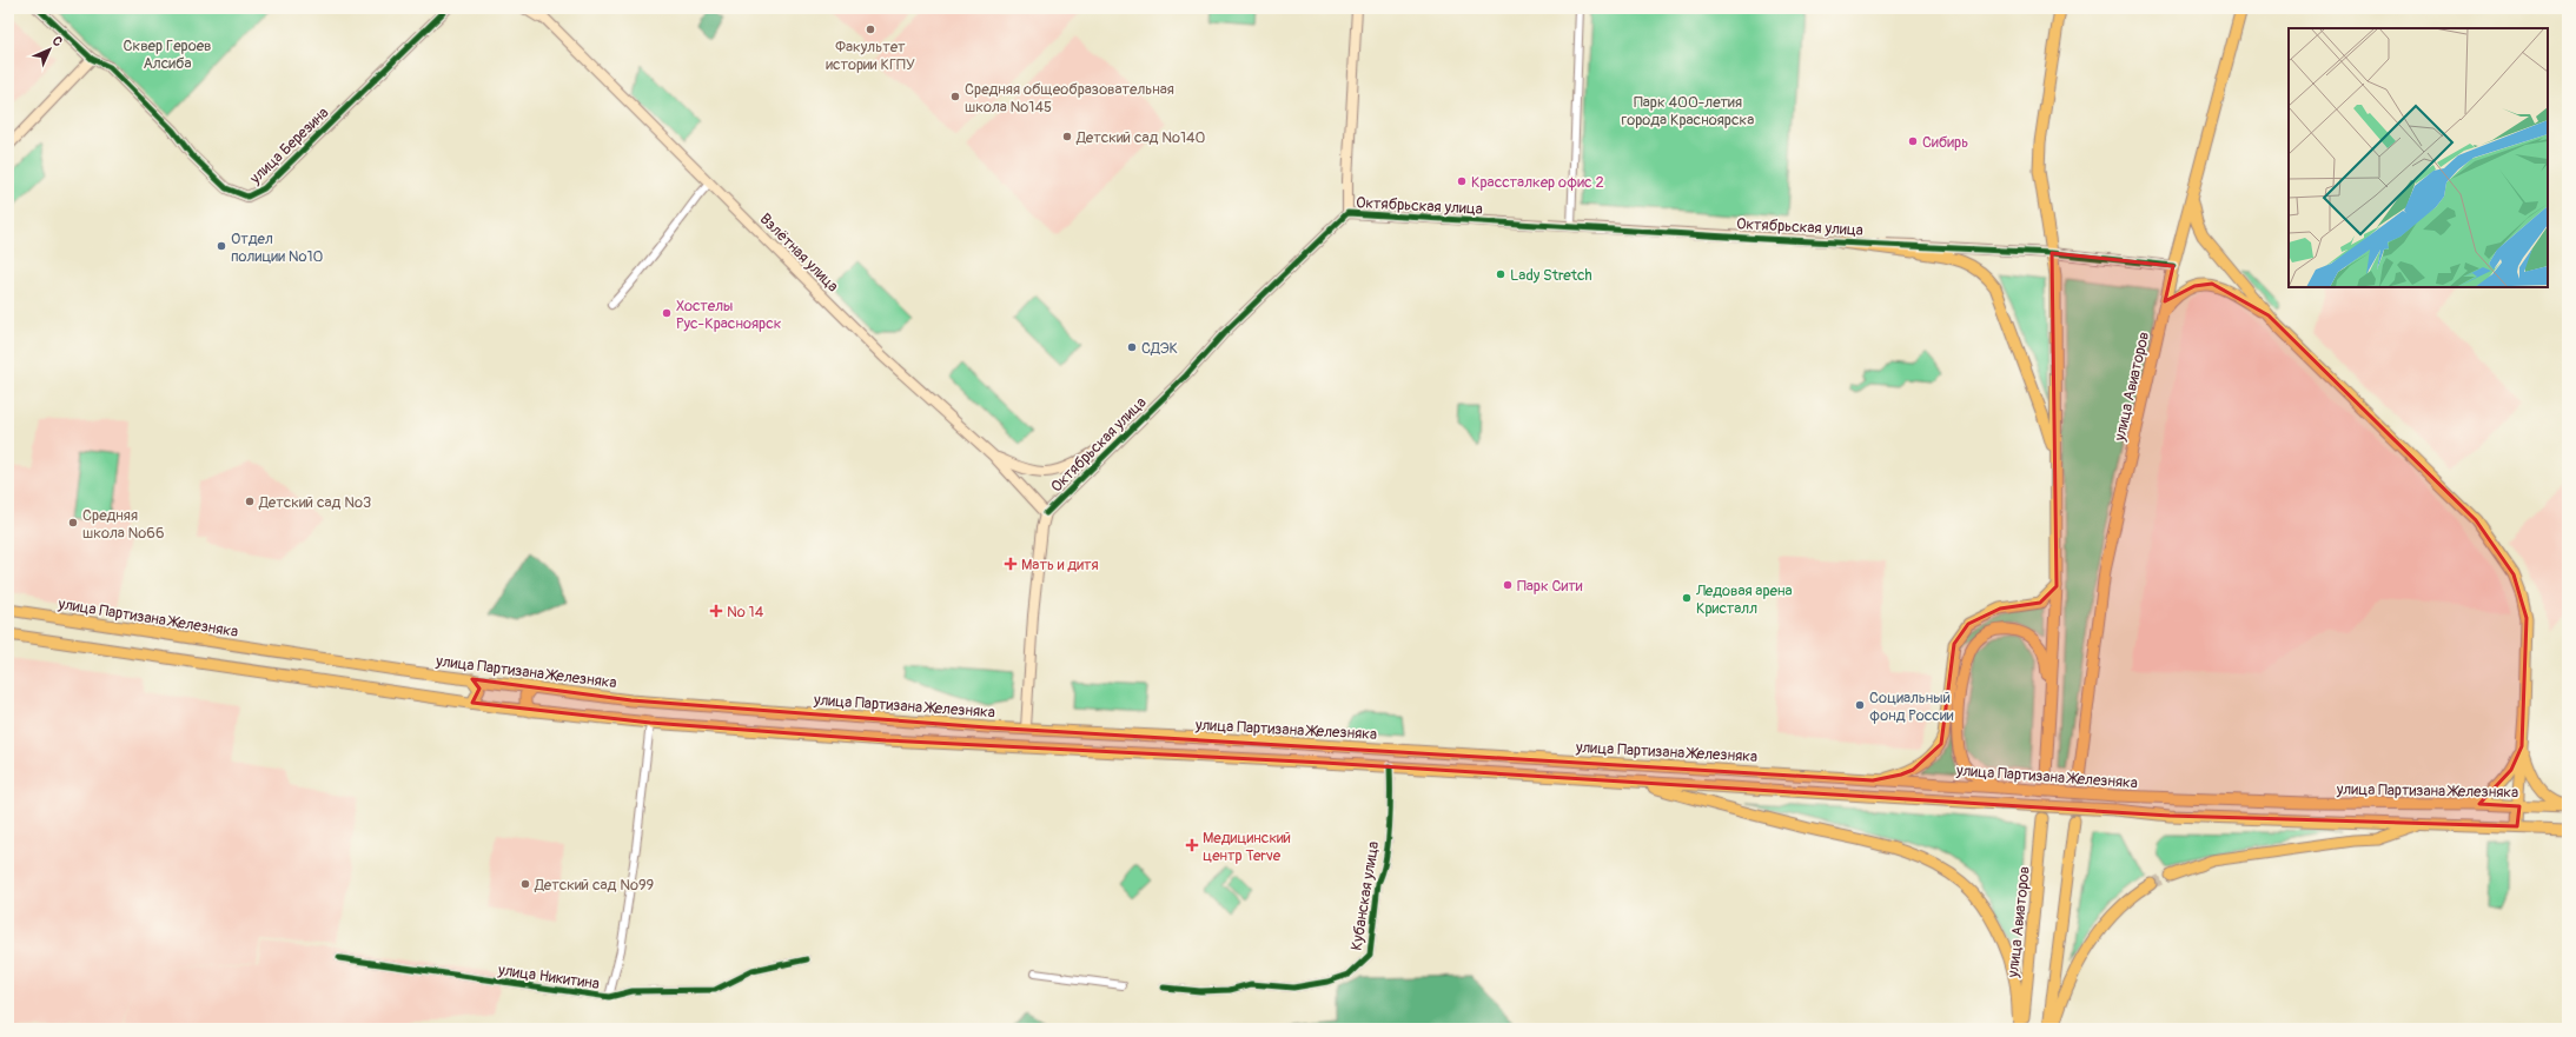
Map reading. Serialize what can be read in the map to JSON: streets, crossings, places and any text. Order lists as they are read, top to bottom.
{
  "streets": {
    "main road": ["улица Авиаторов", "улица Партизана Железняка"],
    "street": [
      "улица Березина",
      "Октябрьская улица",
      "Взлётная улица",
      "Кубанская улица",
      "улица Никитина"
    ]
  },
  "crossings": [
    ["Октябрьская улица", "Взлётная улица"],
    ["Октябрьская улица", "улица Партизана Железняка"],
    ["улица Партизана Железняка", "Кубанская улица"],
    ["улица Партизана Железняка", "улица Никитина"]
  ],
  "parks": ["Сквер Героев Алсиба", "Парк 400-летия города Красноярска"],
  "places": {
    "other": [
      "Факультет истории КГПУ",
      "Средняя общеобразовательная школа №145",
      "Детский сад №140",
      "Сибирь",
      "Крассталкер офис 2",
      "Отдел полиции №10",
      "Lady Stretch",
      "Хостелы Рус-Красноярск",
      "СДЭК",
      "Детский сад №3",
      "Средняя школа №66",
      "Парк Сити",
      "Ледовая арена Кристалл",
      "Социальный фонд России",
      "Детский сад №99"
    ],
    "health": ["Мать и дитя", "№ 14", "Медицинский центр Terve"]
  },
  "north": "top right"
}
